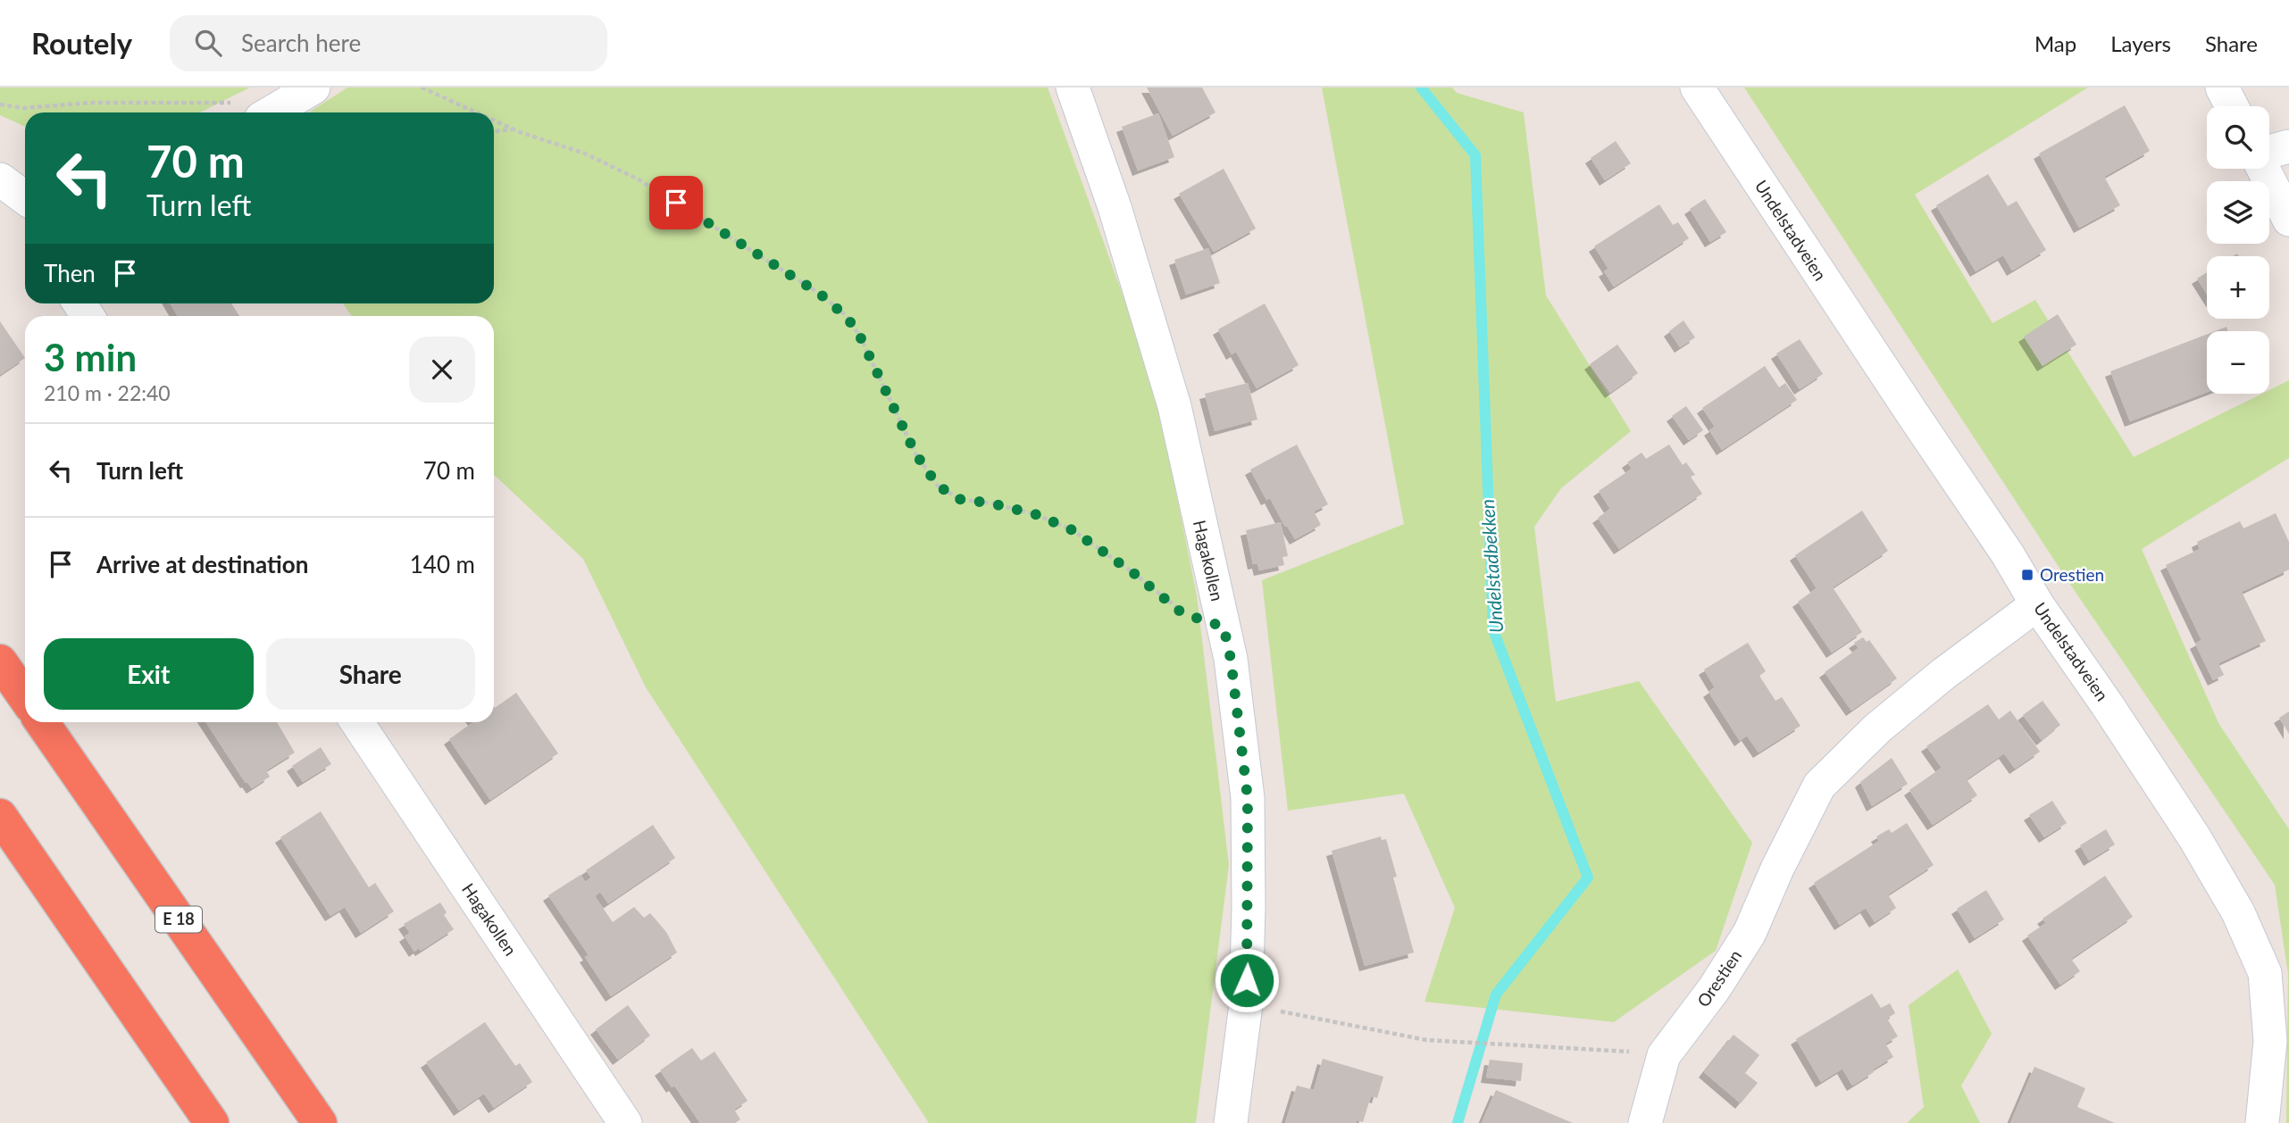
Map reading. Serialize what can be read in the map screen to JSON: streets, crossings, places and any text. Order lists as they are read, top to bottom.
{
  "streets": {
    "highway": ["E 18"],
    "street": ["Undelstadveien", "Hagakollen", "Orestien"]
  },
  "crossings": [
    ["Undelstadveien", "Orestien"]
  ],
  "water": ["Undelstadbekken"],
  "places": {
    "transit": ["Orestien"]
  },
  "page": {
    "header": "Routely",
    "search": "Search here",
    "nav": ["Map", "Layers", "Share"],
    "map_buttons": ["+", "−"],
    "turn": ["70 m", "Turn left"],
    "then": "Then",
    "heading": ["3 min", "210 m · 22:40"],
    "list": [
      {
        "name": "Turn left",
        "value": "70 m"
      },
      {
        "name": "Arrive at destination",
        "value": "140 m"
      }
    ],
    "buttons": ["Exit", "Share"]
  }
}
